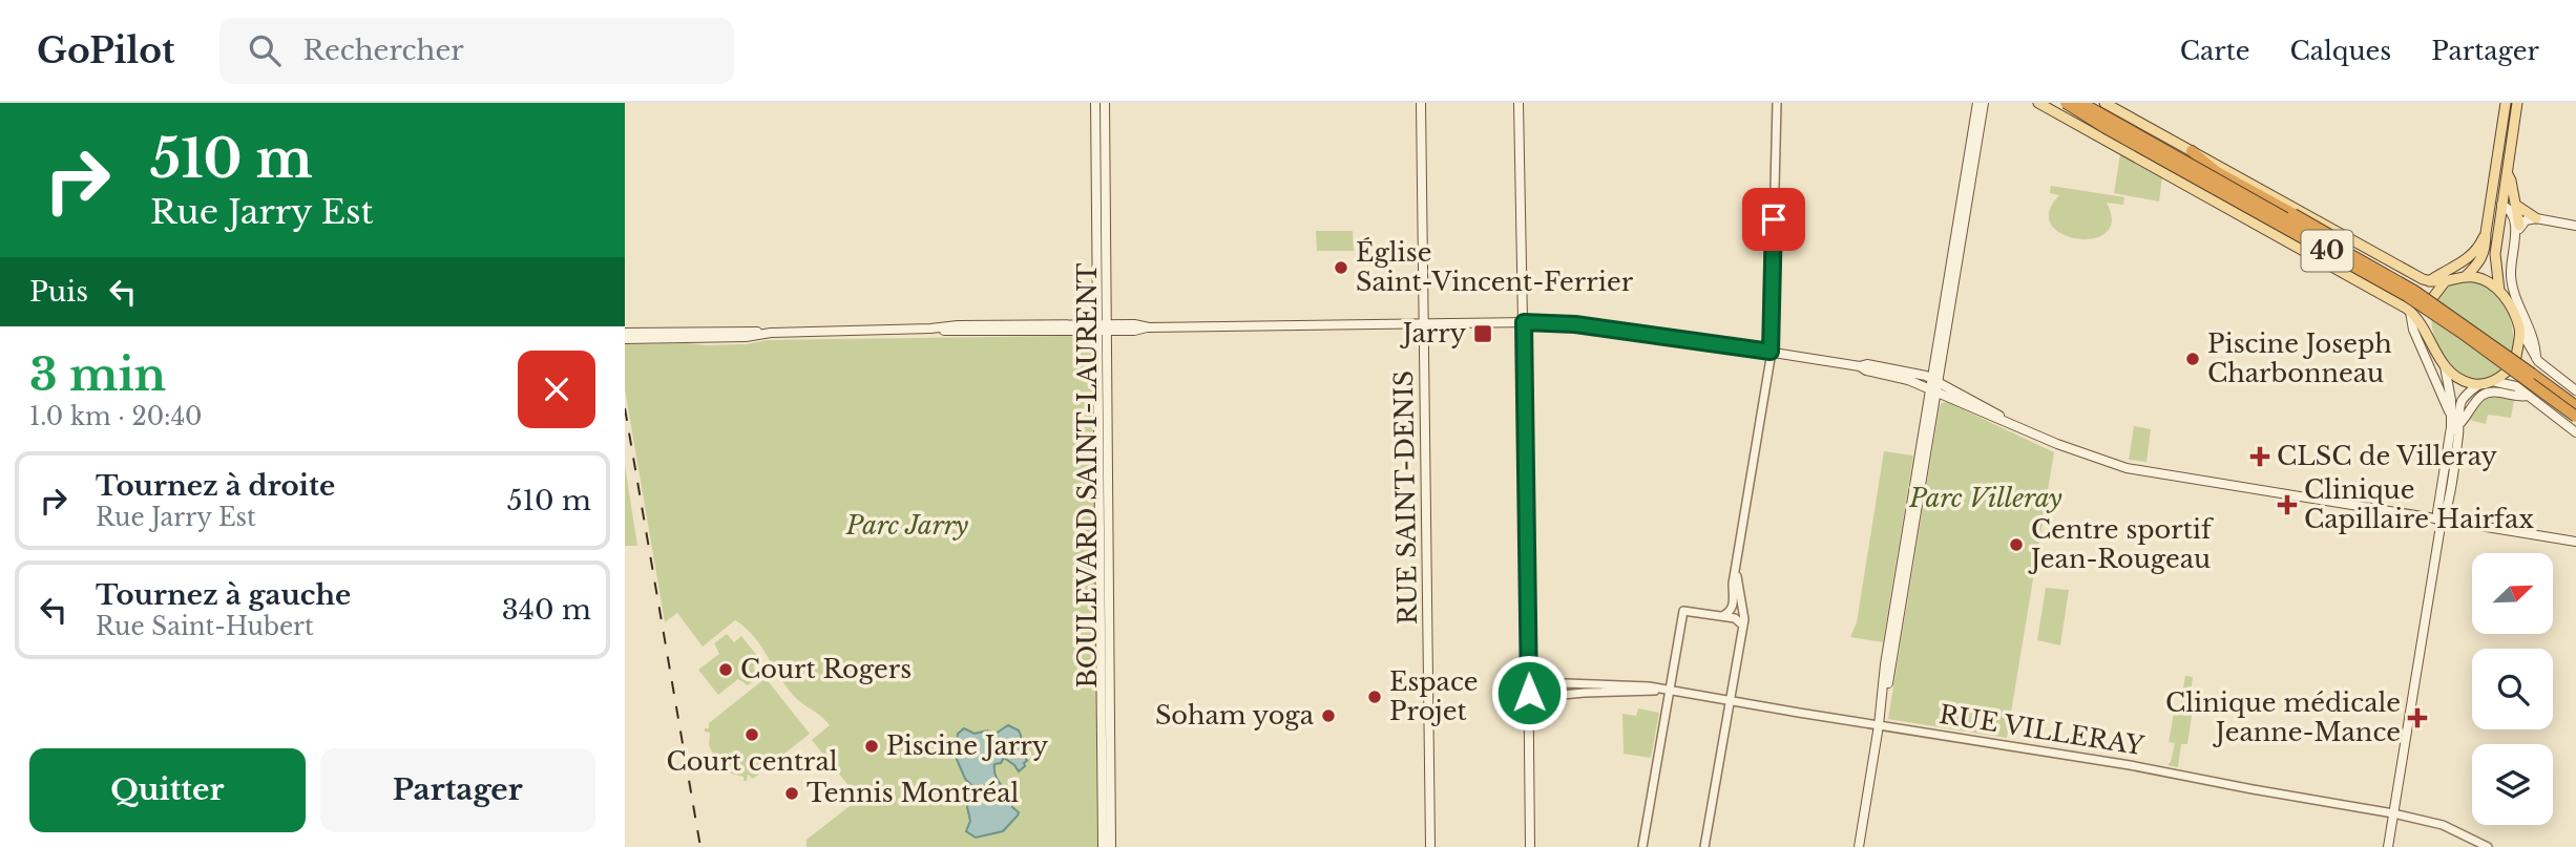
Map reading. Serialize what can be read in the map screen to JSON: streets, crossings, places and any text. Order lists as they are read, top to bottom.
{
  "streets": {
    "highway": ["40"],
    "main road": ["BOULEVARD SAINT-LAURENT", "RUE SAINT-DENIS"],
    "street": ["RUE VILLERAY"]
  },
  "parks": ["Parc Villeray", "Parc Jarry"],
  "places": {
    "other": [
      "Église Saint-Vincent-Ferrier",
      "Piscine Joseph Charbonneau",
      "Centre sportif Jean-Rougeau",
      "Court Rogers",
      "Espace Projet",
      "Soham yoga",
      "Court central",
      "Piscine Jarry",
      "Tennis Montréal"
    ],
    "transit": ["Jarry"],
    "health": ["CLSC de Villeray", "Clinique Capillaire Hairfax", "Clinique médicale Jeanne-Mance"]
  },
  "north": "top right",
  "page": {
    "header": "GoPilot",
    "search": "Rechercher",
    "nav": ["Carte", "Calques", "Partager"],
    "turn": ["510 m", "Rue Jarry Est"],
    "then": "Puis",
    "heading": ["3 min", "1.0 km · 20:40"],
    "list": [
      {
        "name": "Tournez à droite",
        "note": "Rue Jarry Est",
        "value": "510 m"
      },
      {
        "name": "Tournez à gauche",
        "note": "Rue Saint-Hubert",
        "value": "340 m"
      }
    ],
    "buttons": ["Quitter", "Partager"]
  }
}
